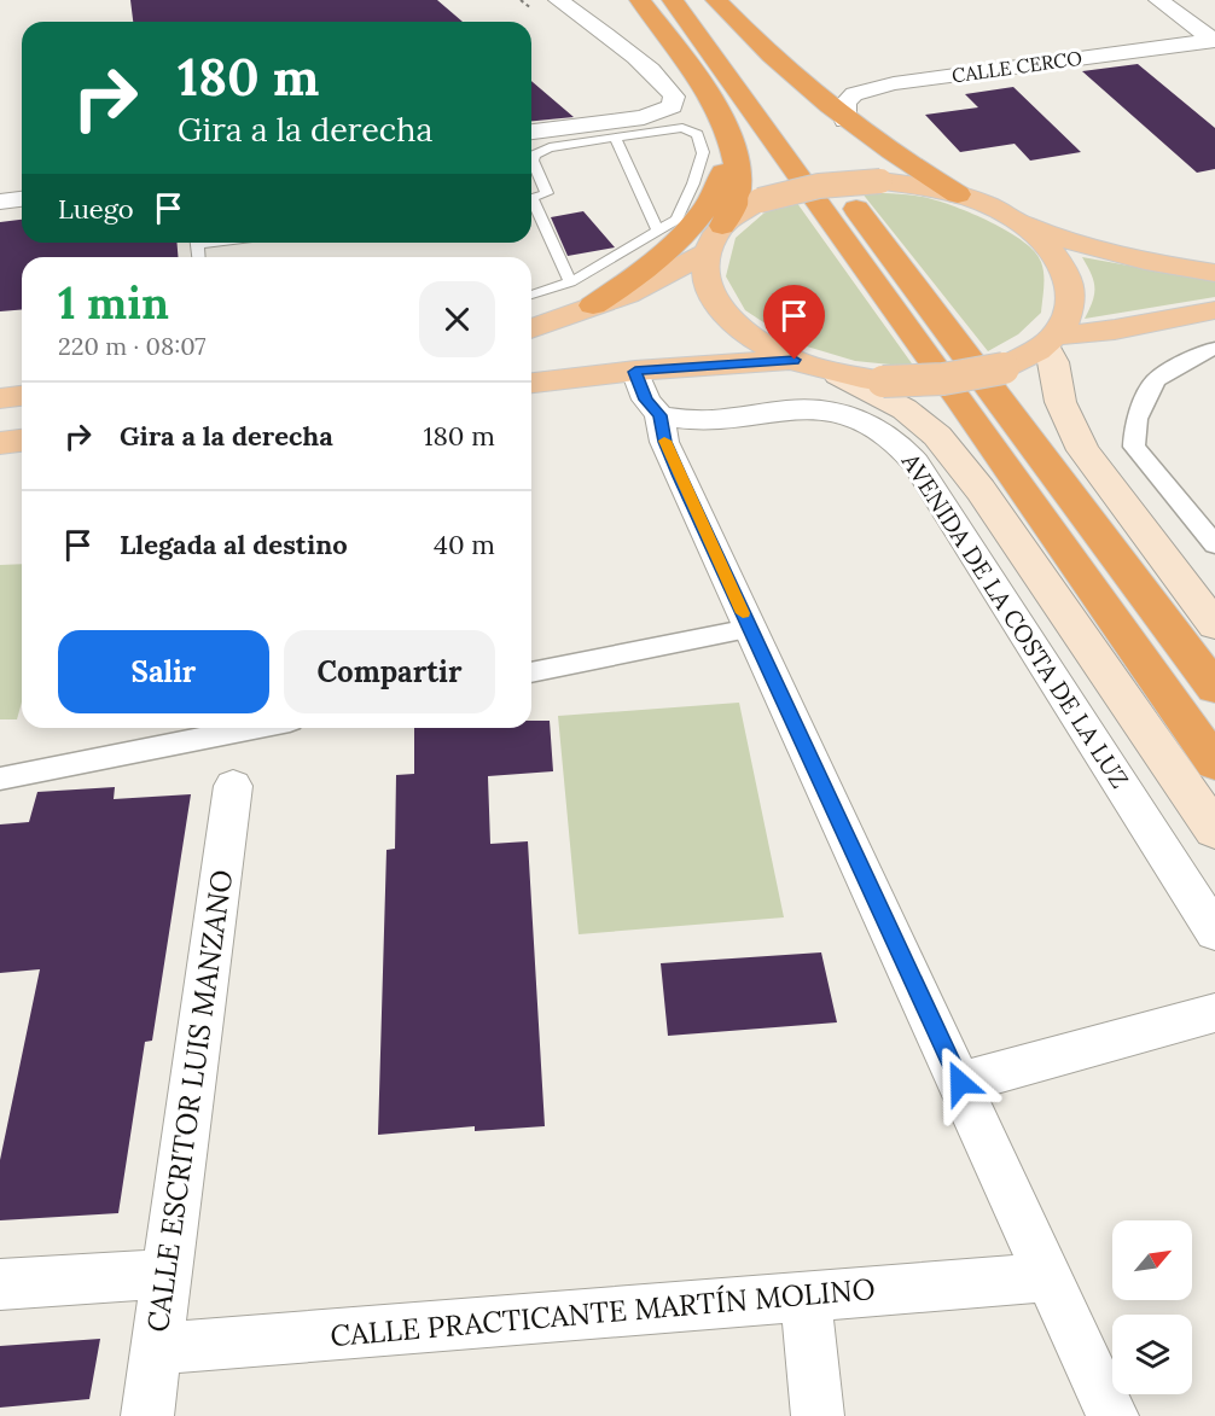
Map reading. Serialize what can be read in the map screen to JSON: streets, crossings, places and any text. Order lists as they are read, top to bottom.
{
  "streets": {
    "street": [
      "CALLE CERCO",
      "AVENIDA DE LA COSTA DE LA LUZ",
      "CALLE ESCRITOR LUIS MANZANO",
      "CALLE PRACTICANTE MARTÍN MOLINO"
    ]
  },
  "crossings": [
    ["CALLE ESCRITOR LUIS MANZANO", "CALLE PRACTICANTE MARTÍN MOLINO"]
  ],
  "north": "top right",
  "page": {
    "turn": ["180 m", "Gira a la derecha"],
    "then": "Luego",
    "heading": ["1 min", "220 m · 08:07"],
    "list": [
      {
        "name": "Gira a la derecha",
        "value": "180 m"
      },
      {
        "name": "Llegada al destino",
        "value": "40 m"
      }
    ],
    "buttons": ["Salir", "Compartir"]
  }
}
